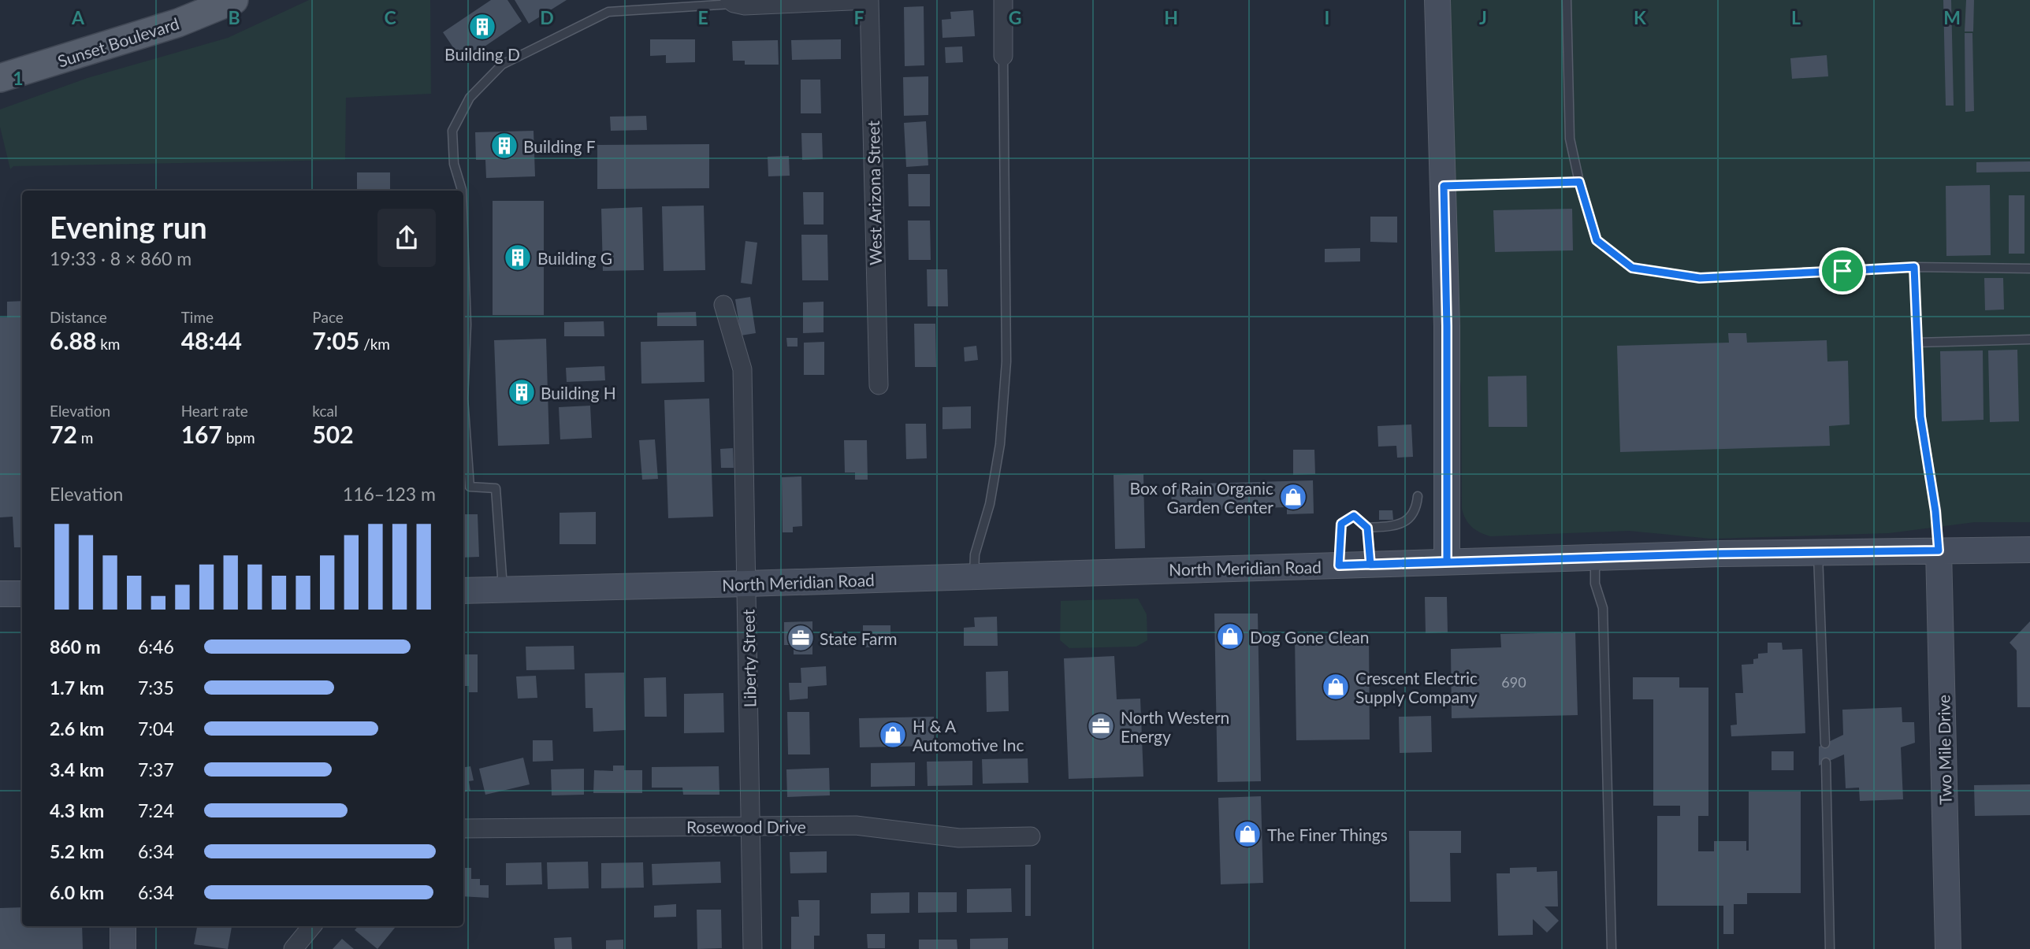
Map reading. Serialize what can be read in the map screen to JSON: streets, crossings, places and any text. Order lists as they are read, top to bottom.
{
  "streets": {
    "main road": ["Sunset Boulevard", "North Meridian Road", "Two Mile Drive"],
    "street": ["West Arizona Street", "Liberty Street", "Rosewood Drive"]
  },
  "crossings": [
    ["North Meridian Road", "Liberty Street"],
    ["North Meridian Road", "Two Mile Drive"],
    ["Liberty Street", "Rosewood Drive"]
  ],
  "places": {
    "building": [
      "Building D",
      "Building F",
      "Building G",
      "Building H"
    ],
    "shop": [
      "Box of Rain Organic Garden Center",
      "Dog Gone Clean",
      "Crescent Electric Supply Company",
      "H & A Automotive Inc",
      "The Finer Things"
    ],
    "office": ["State Farm", "North Western Energy"]
  },
  "house_numbers": ["690"],
  "page": {
    "heading": ["Evening run", "19:33 · 8 × 860 m"],
    "stats": [
      ["Distance", "6.88 km"],
      ["Time", "48:44"],
      ["Pace", "7:05 /km"],
      ["Elevation", "72 m"],
      ["Heart rate", "167 bpm"],
      ["kcal", "502"]
    ],
    "chart": ["Elevation", "116–123 m"],
    "list": [
      {
        "name": "860 m",
        "note": "6:46"
      },
      {
        "name": "1.7 km",
        "note": "7:35"
      },
      {
        "name": "2.6 km",
        "note": "7:04"
      },
      {
        "name": "3.4 km",
        "note": "7:37"
      },
      {
        "name": "4.3 km",
        "note": "7:24"
      },
      {
        "name": "5.2 km",
        "note": "6:34"
      },
      {
        "name": "6.0 km",
        "note": "6:34"
      }
    ]
  },
  "grid": {
    "columns": [
      "A",
      "B",
      "C",
      "D",
      "E",
      "F",
      "G",
      "H",
      "I",
      "J",
      "K",
      "L",
      "M"
    ],
    "rows": ["1"]
  }
}
